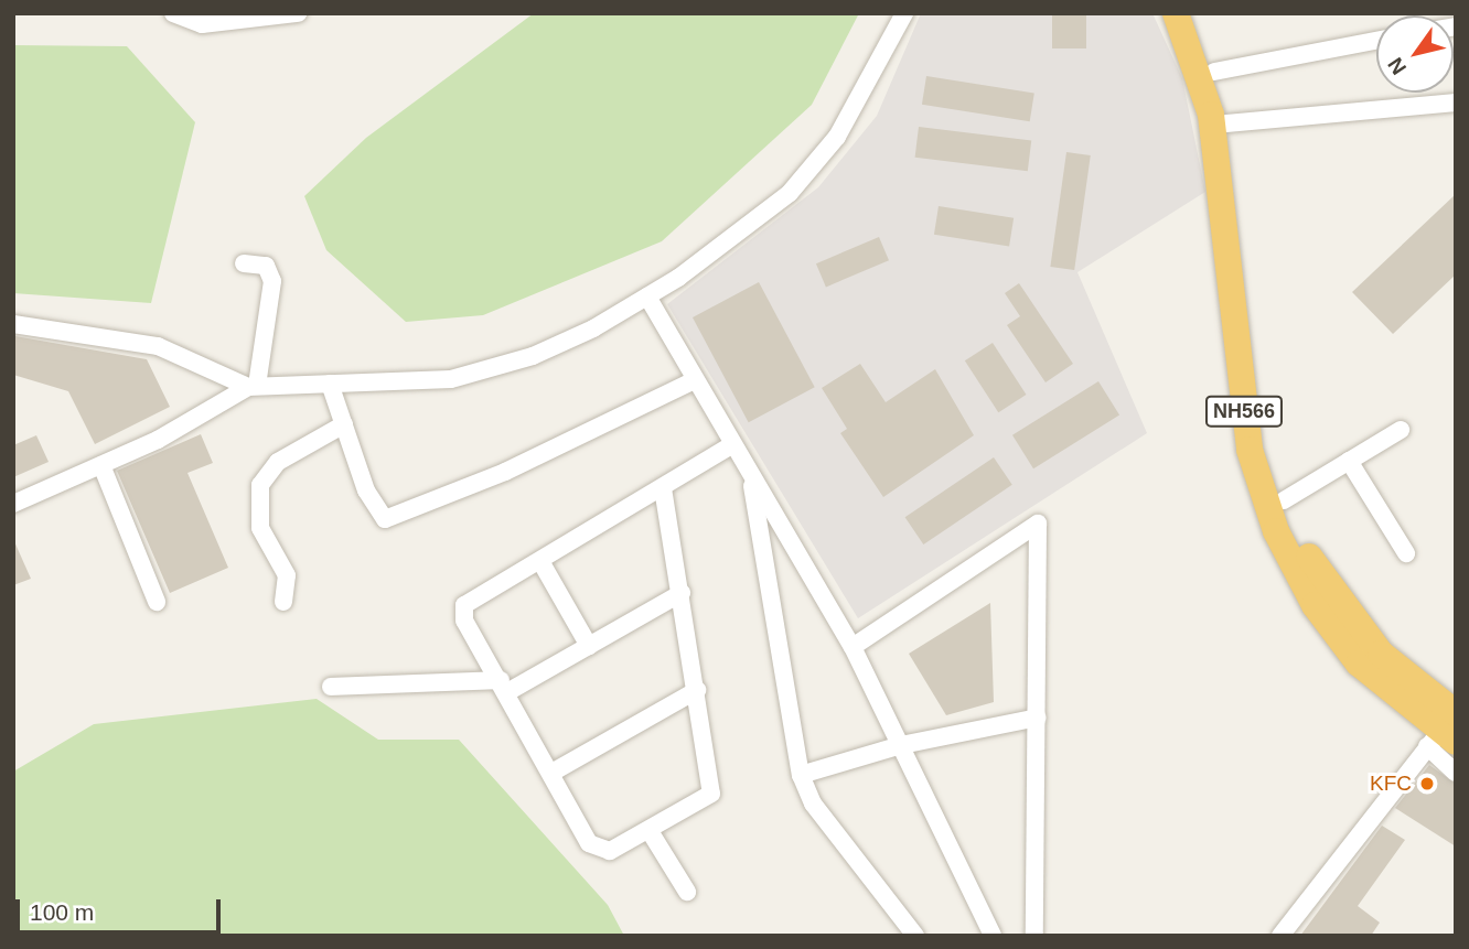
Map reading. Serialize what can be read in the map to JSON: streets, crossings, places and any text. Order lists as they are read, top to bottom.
{
  "streets": {
    "highway": ["NH566"]
  },
  "places": ["KFC"],
  "scale_bar": "100 m",
  "north": "bottom left"
}
